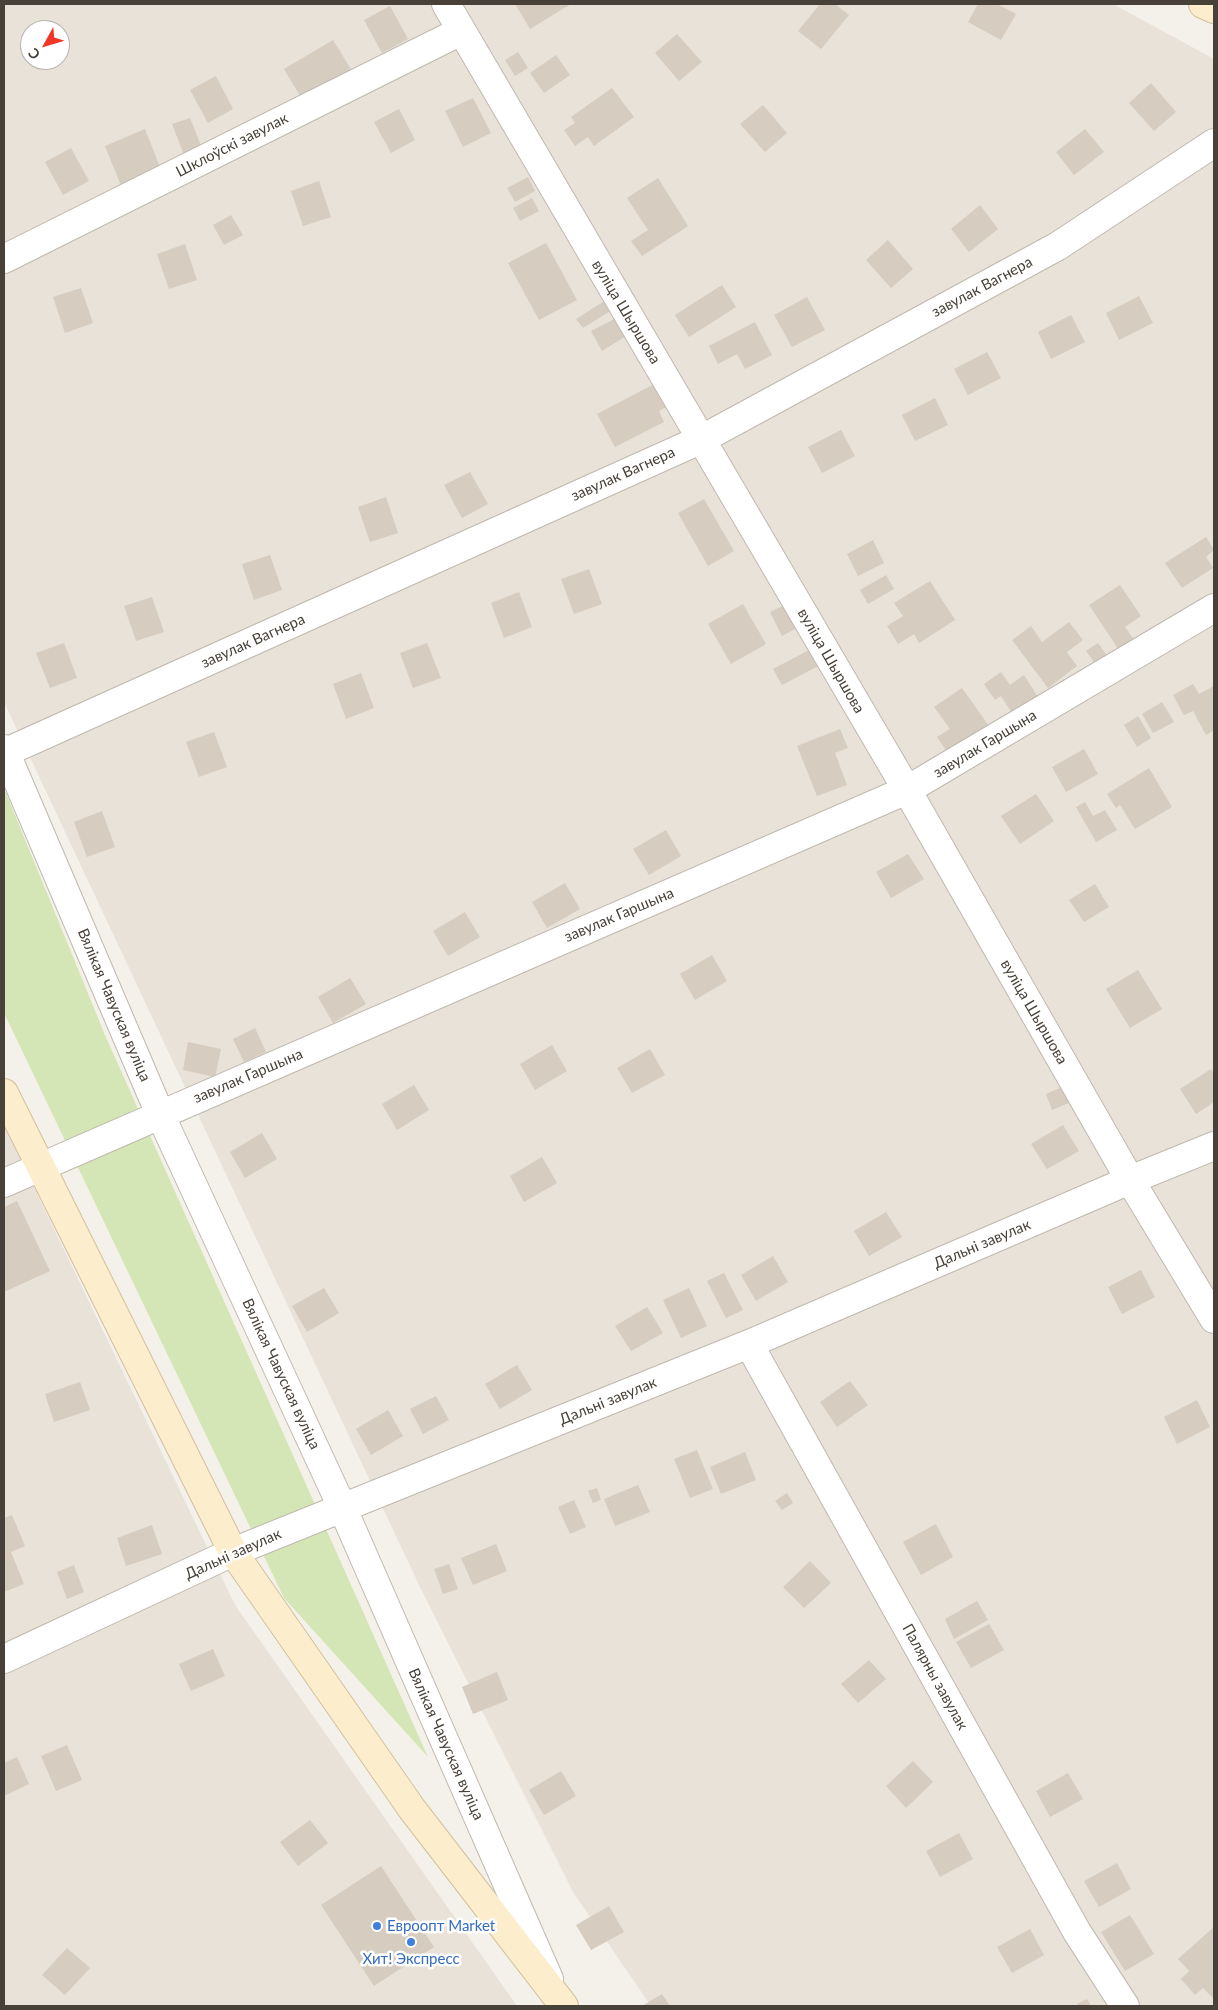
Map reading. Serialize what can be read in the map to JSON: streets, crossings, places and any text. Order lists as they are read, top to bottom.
{
  "streets": {
    "main road": ["Вялікая Чавуская вуліца"],
    "street": [
      "Шклоўскі завулак",
      "завулак Вагнера",
      "вуліца Шыршова",
      "завулак Гаршына",
      "Дальні завулак",
      "Палярны завулак"
    ]
  },
  "crossings": [
    ["Шклоўскі завулак", "вуліца Шыршова"],
    ["завулак Вагнера", "вуліца Шыршова"],
    ["завулак Вагнера", "Вялікая Чавуская вуліца"],
    ["вуліца Шыршова", "завулак Гаршына"],
    ["вуліца Шыршова", "Дальні завулак"],
    ["завулак Гаршына", "Вялікая Чавуская вуліца"],
    ["Вялікая Чавуская вуліца", "Дальні завулак"],
    ["Дальні завулак", "Палярны завулак"]
  ],
  "places": ["Евроопт Market", "Хит! Экспресс"],
  "north": "bottom left"
}
